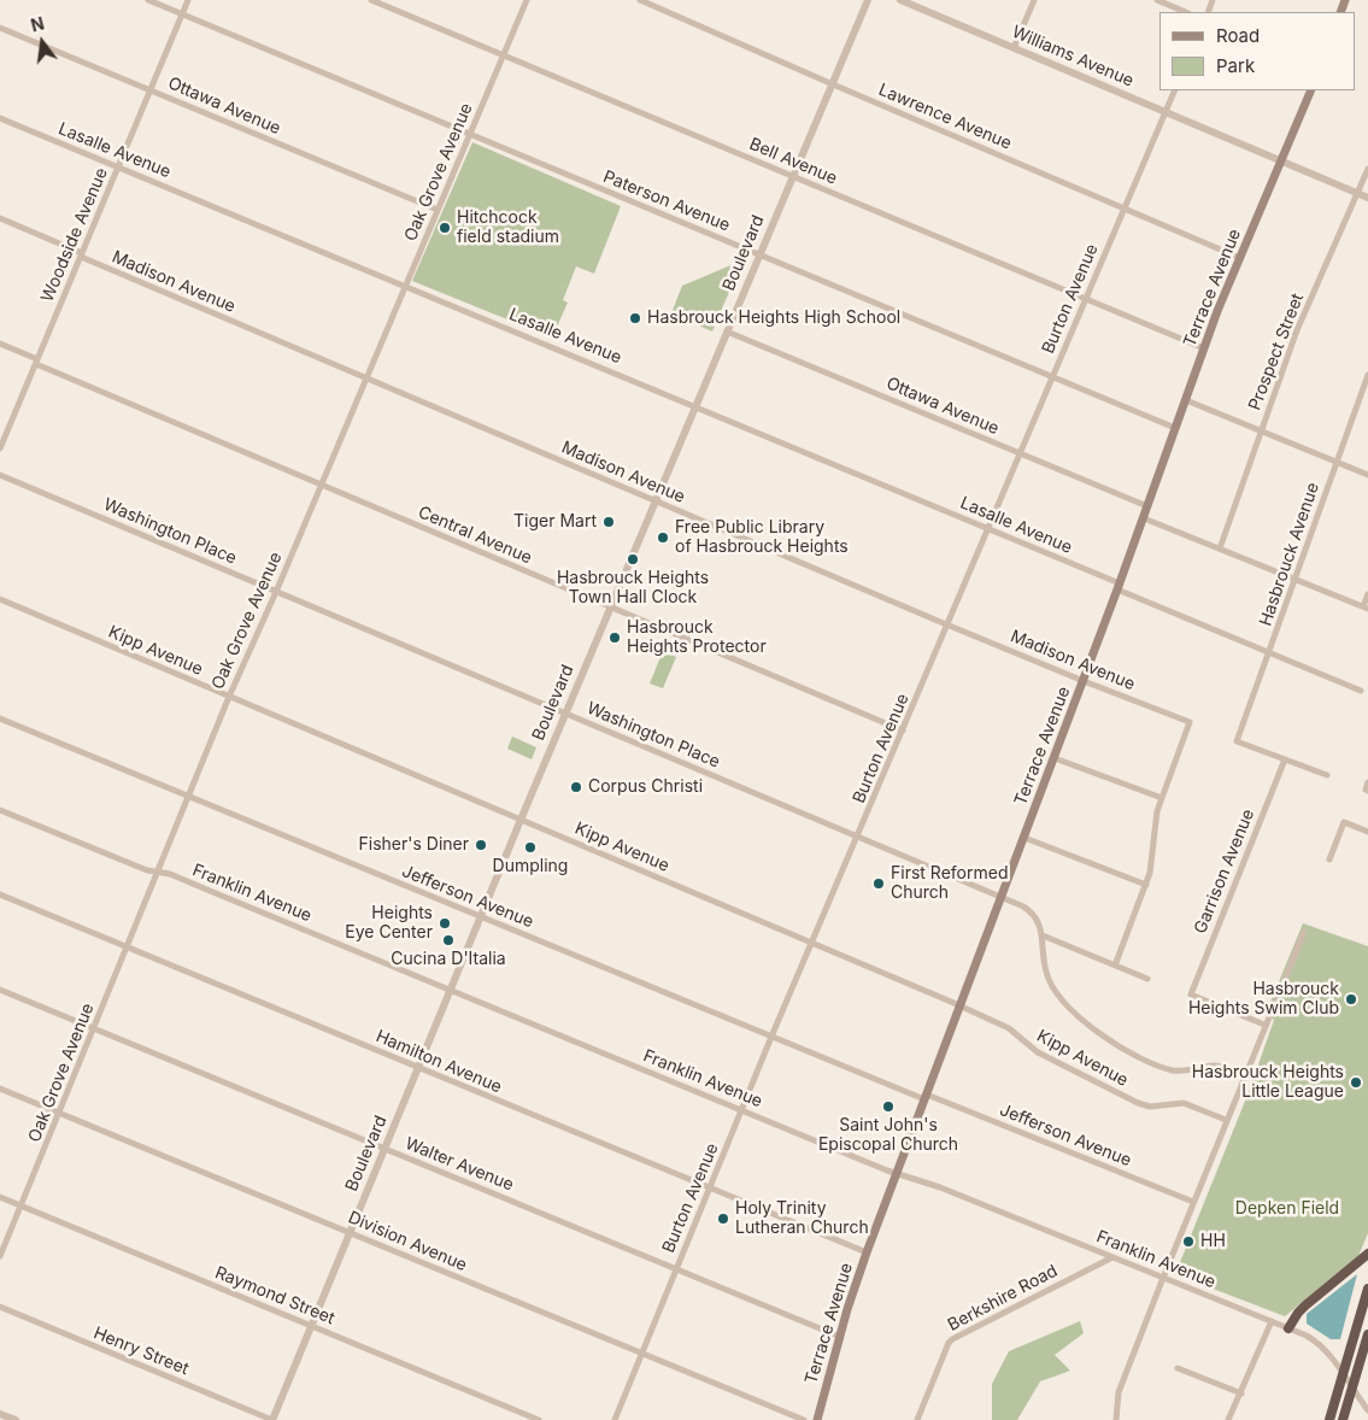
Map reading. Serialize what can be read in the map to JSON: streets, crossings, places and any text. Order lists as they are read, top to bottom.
{
  "streets": {
    "main road": ["Terrace Avenue"],
    "street": [
      "Williams Avenue",
      "Ottawa Avenue",
      "Lawrence Avenue",
      "Lasalle Avenue",
      "Bell Avenue",
      "Oak Grove Avenue",
      "Paterson Avenue",
      "Woodside Avenue",
      "Boulevard",
      "Madison Avenue",
      "Burton Avenue",
      "Prospect Street",
      "Washington Place",
      "Central Avenue",
      "Hasbrouck Avenue",
      "Kipp Avenue",
      "Garrison Avenue",
      "Franklin Avenue",
      "Jefferson Avenue",
      "Hamilton Avenue",
      "Walter Avenue",
      "Division Avenue",
      "Raymond Street",
      "Berkshire Road",
      "Henry Street"
    ]
  },
  "crossings": [
    ["Williams Avenue", "Terrace Avenue"],
    ["Williams Avenue", "Burton Avenue"],
    ["Williams Avenue", "Prospect Street"],
    ["Ottawa Avenue", "Oak Grove Avenue"],
    ["Ottawa Avenue", "Woodside Avenue"],
    ["Ottawa Avenue", "Boulevard"],
    ["Ottawa Avenue", "Terrace Avenue"],
    ["Ottawa Avenue", "Burton Avenue"],
    ["Lawrence Avenue", "Boulevard"],
    ["Lawrence Avenue", "Terrace Avenue"],
    ["Lawrence Avenue", "Burton Avenue"],
    ["Lasalle Avenue", "Oak Grove Avenue"],
    ["Lasalle Avenue", "Woodside Avenue"],
    ["Lasalle Avenue", "Boulevard"],
    ["Lasalle Avenue", "Terrace Avenue"],
    ["Lasalle Avenue", "Burton Avenue"],
    ["Lasalle Avenue", "Hasbrouck Avenue"],
    ["Bell Avenue", "Oak Grove Avenue"],
    ["Bell Avenue", "Boulevard"],
    ["Bell Avenue", "Terrace Avenue"],
    ["Bell Avenue", "Burton Avenue"],
    ["Oak Grove Avenue", "Paterson Avenue"],
    ["Oak Grove Avenue", "Madison Avenue"],
    ["Oak Grove Avenue", "Washington Place"],
    ["Oak Grove Avenue", "Central Avenue"],
    ["Oak Grove Avenue", "Kipp Avenue"],
    ["Oak Grove Avenue", "Franklin Avenue"],
    ["Oak Grove Avenue", "Jefferson Avenue"],
    ["Oak Grove Avenue", "Hamilton Avenue"],
    ["Oak Grove Avenue", "Walter Avenue"],
    ["Oak Grove Avenue", "Division Avenue"],
    ["Oak Grove Avenue", "Raymond Street"],
    ["Paterson Avenue", "Woodside Avenue"],
    ["Paterson Avenue", "Boulevard"],
    ["Paterson Avenue", "Terrace Avenue"],
    ["Paterson Avenue", "Burton Avenue"],
    ["Woodside Avenue", "Madison Avenue"],
    ["Woodside Avenue", "Central Avenue"],
    ["Boulevard", "Madison Avenue"],
    ["Boulevard", "Washington Place"],
    ["Boulevard", "Central Avenue"],
    ["Boulevard", "Kipp Avenue"],
    ["Boulevard", "Franklin Avenue"],
    ["Boulevard", "Jefferson Avenue"],
    ["Boulevard", "Hamilton Avenue"],
    ["Boulevard", "Walter Avenue"],
    ["Boulevard", "Division Avenue"],
    ["Boulevard", "Raymond Street"],
    ["Boulevard", "Henry Street"],
    ["Madison Avenue", "Terrace Avenue"],
    ["Madison Avenue", "Burton Avenue"],
    ["Terrace Avenue", "Washington Place"],
    ["Terrace Avenue", "Kipp Avenue"],
    ["Terrace Avenue", "Franklin Avenue"],
    ["Terrace Avenue", "Jefferson Avenue"],
    ["Terrace Avenue", "Hamilton Avenue"],
    ["Terrace Avenue", "Walter Avenue"],
    ["Burton Avenue", "Washington Place"],
    ["Burton Avenue", "Central Avenue"],
    ["Burton Avenue", "Kipp Avenue"],
    ["Burton Avenue", "Franklin Avenue"],
    ["Burton Avenue", "Jefferson Avenue"],
    ["Burton Avenue", "Hamilton Avenue"],
    ["Burton Avenue", "Walter Avenue"],
    ["Burton Avenue", "Division Avenue"],
    ["Hasbrouck Avenue", "Garrison Avenue"],
    ["Franklin Avenue", "Berkshire Road"]
  ],
  "parks": ["Depken Field"],
  "places": [
    "Hitchcock field stadium",
    "Hasbrouck Heights High School",
    "Tiger Mart",
    "Free Public Library of Hasbrouck Heights",
    "Hasbrouck Heights Town Hall Clock",
    "Hasbrouck Heights Protector",
    "Corpus Christi",
    "Fisher's Diner",
    "Dumpling",
    "First Reformed Church",
    "Heights Eye Center",
    "Cucina D'Italia",
    "Hasbrouck Heights Swim Club",
    "Hasbrouck Heights Little League",
    "Saint John's Episcopal Church",
    "Holy Trinity Lutheran Church",
    "HH"
  ],
  "legend": ["Road", "Park"],
  "north": "top"
}
